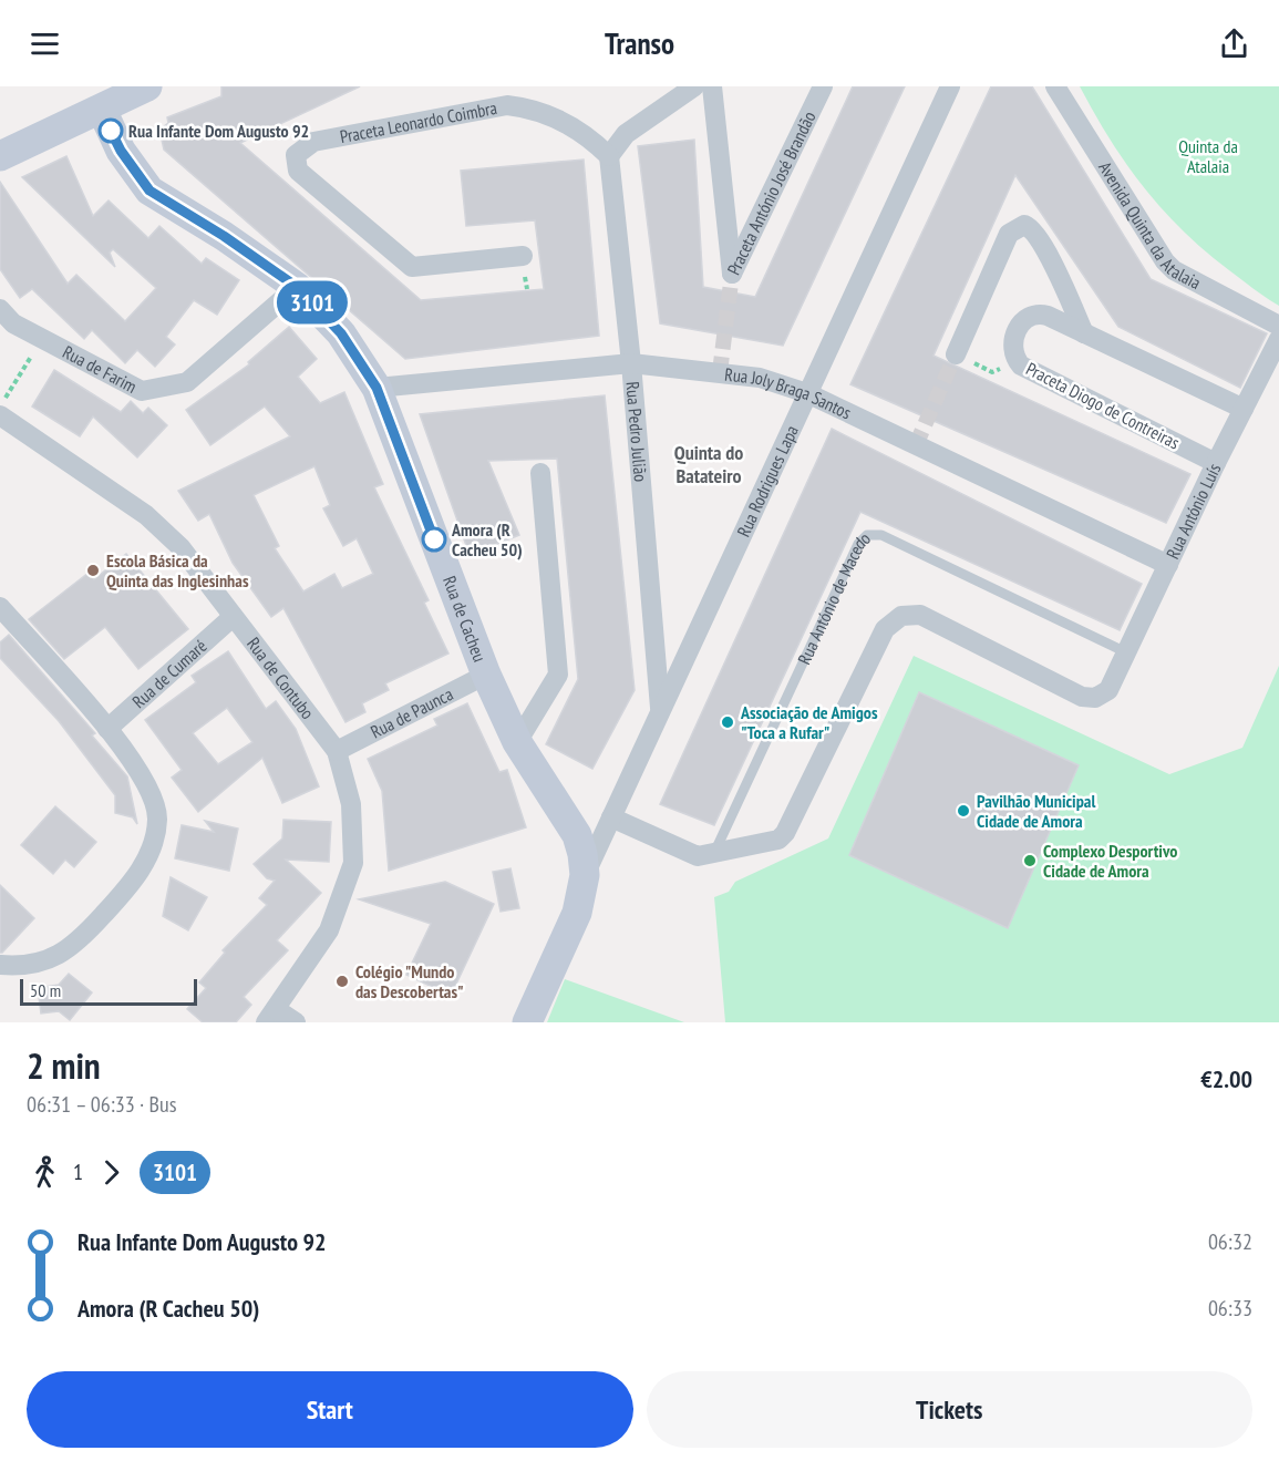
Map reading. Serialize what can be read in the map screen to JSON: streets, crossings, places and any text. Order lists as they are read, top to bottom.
{
  "streets": {
    "main road": ["Rua de Cacheu"],
    "street": [
      "Praceta Leonardo Coimbra",
      "Praceta António José Brandão",
      "Avenida Quinta da Atalaia",
      "Rua de Farim",
      "Rua Joly Braga Santos",
      "Praceta Diogo de Contreiras",
      "Rua Pedro Julião",
      "Rua Rodrigues Lapa",
      "Rua António Luís",
      "Rua de Cumaré",
      "Rua de Contubo",
      "Rua de Paunca"
    ],
    "lane": ["Rua António de Macedo"]
  },
  "crossings": [
    ["Praceta Leonardo Coimbra", "Rua Pedro Julião"],
    ["Rua de Farim", "Rua de Cacheu"],
    ["Rua Joly Braga Santos", "Rua Pedro Julião"],
    ["Rua Joly Braga Santos", "Rua Rodrigues Lapa"],
    ["Rua Joly Braga Santos", "Rua António Luís"],
    ["Rua Joly Braga Santos", "Rua de Cacheu"],
    ["Praceta Diogo de Contreiras", "Rua António Luís"],
    ["Rua Pedro Julião", "Rua Rodrigues Lapa"],
    ["Rua Rodrigues Lapa", "Rua de Cacheu"],
    ["Rua António Luís", "Rua António de Macedo"],
    ["Rua de Cacheu", "Rua de Paunca"],
    ["Rua de Cumaré", "Rua de Contubo"],
    ["Rua de Contubo", "Rua de Paunca"]
  ],
  "districts": ["Quinta do Batateiro"],
  "parks": ["Quinta da Atalaia"],
  "places": [
    "Rua Infante Dom Augusto 92",
    "Amora (R Cacheu 50)",
    "Escola Básica da Quinta das Inglesinhas",
    "Associação de Amigos \"Toca a Rufar\"",
    "Pavilhão Municipal Cidade de Amora",
    "Complexo Desportivo Cidade de Amora",
    "Colégio \"Mundo das Descobertas\""
  ],
  "lines": ["bus line 3101"],
  "scale_bar": "50 m",
  "page": {
    "header": "Transo",
    "on_map": "3101",
    "scale": "50 m",
    "heading": ["2 min", "06:31 – 06:33 · Bus", "€2.00"],
    "legs": ["1", "3101"],
    "list": [
      {
        "name": "Rua Infante Dom Augusto 92",
        "value": "06:32"
      },
      {
        "name": "Amora (R Cacheu 50)",
        "value": "06:33"
      }
    ],
    "buttons": ["Start", "Tickets"]
  }
}
